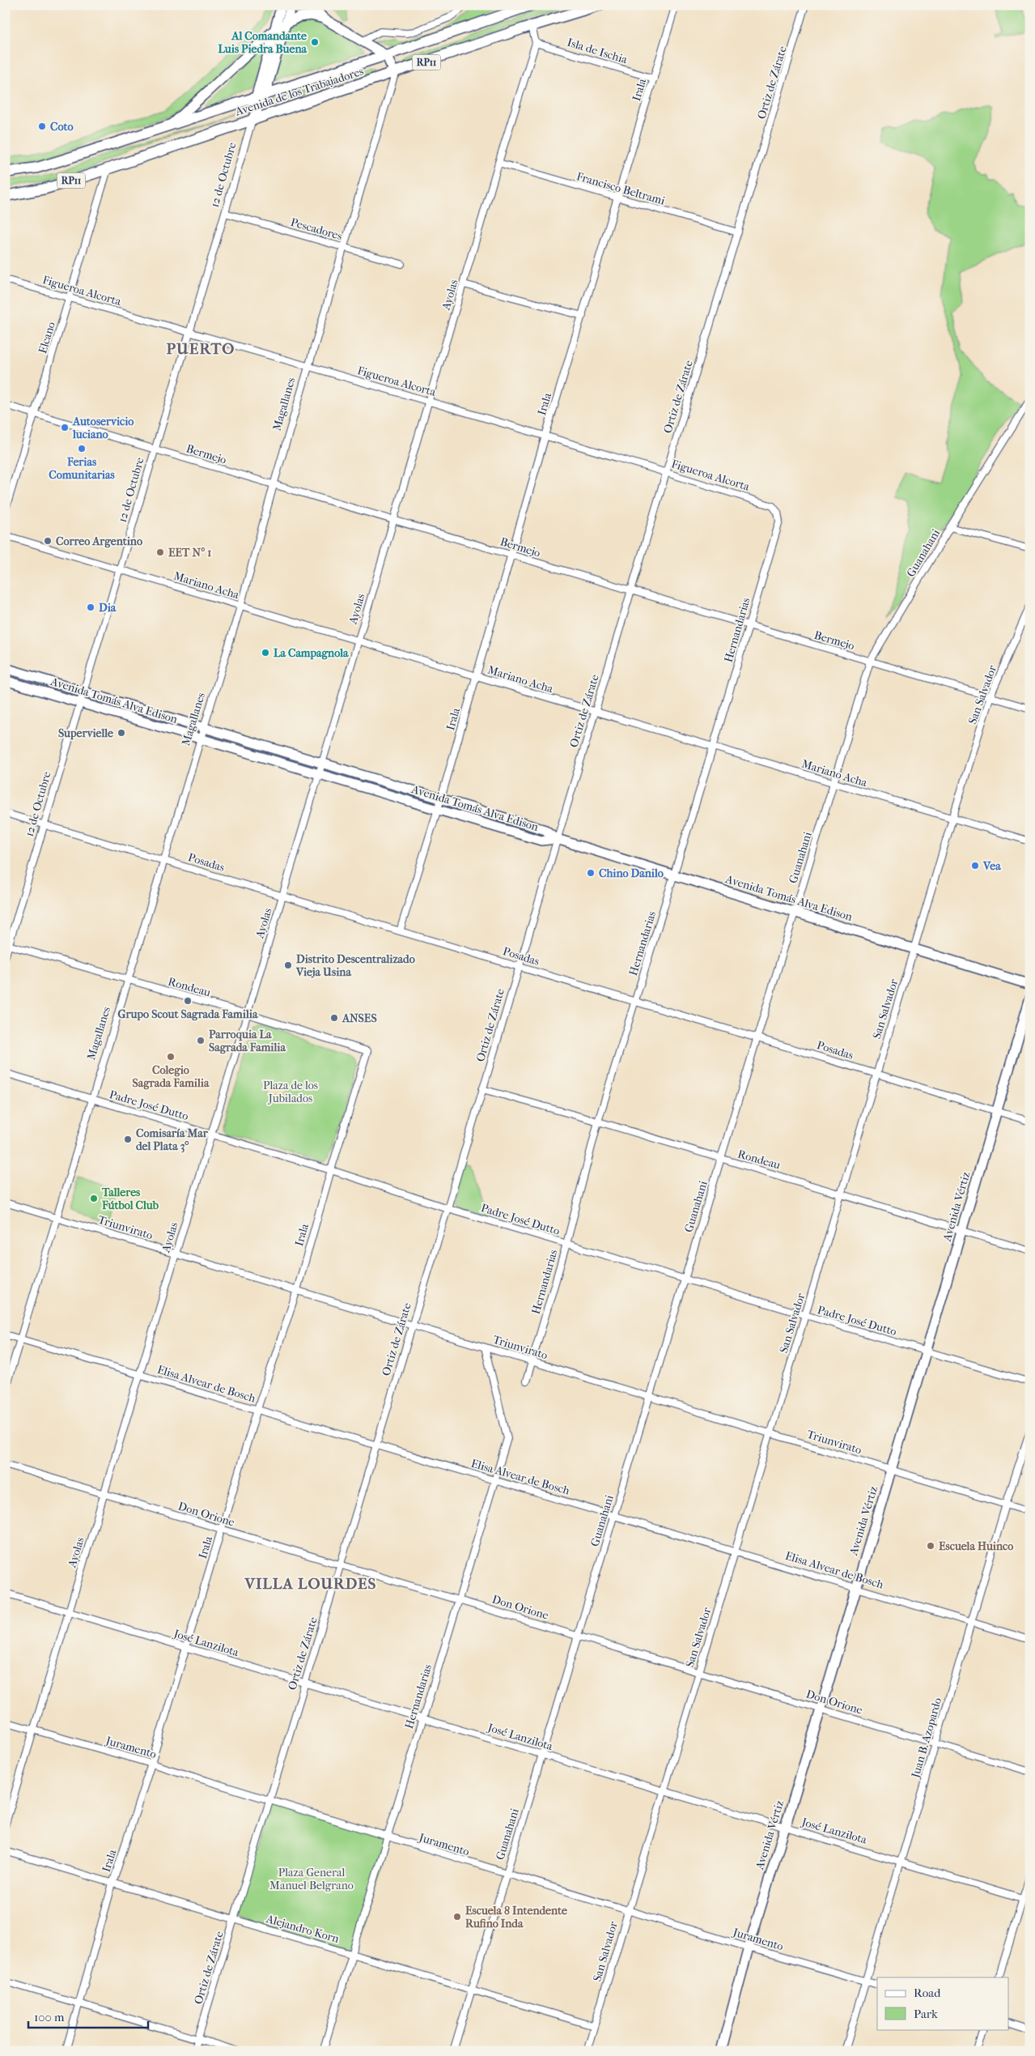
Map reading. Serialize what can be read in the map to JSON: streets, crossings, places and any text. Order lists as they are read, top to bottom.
{
  "streets": {
    "main road": [
      "RP11",
      "Avenida de los Trabajadores",
      "12 de Octubre",
      "Avenida Tomás Alva Edison",
      "Avenida Vértiz"
    ],
    "street": [
      "Isla de Ischia",
      "Ortiz de Zárate",
      "Irala",
      "Francisco Beltrami",
      "Pescadores",
      "Figueroa Alcorta",
      "Ayolas",
      "Elcano",
      "Magallanes",
      "Bermejo",
      "Guanahani",
      "Mariano Acha",
      "Hernandarias",
      "San Salvador",
      "Posadas",
      "Rondeau",
      "Padre José Dutto",
      "Triunvirato",
      "Elisa Alvear de Bosch",
      "Don Orione",
      "José Lanzilota",
      "Juan B. Azopardo",
      "Juramento",
      "Alejandro Korn"
    ]
  },
  "crossings": [
    ["Isla de Ischia", "Irala"],
    ["Isla de Ischia", "Ayolas"],
    ["Ortiz de Zárate", "Francisco Beltrami"],
    ["Ortiz de Zárate", "Figueroa Alcorta"],
    ["Ortiz de Zárate", "Bermejo"],
    ["Ortiz de Zárate", "Mariano Acha"],
    ["Ortiz de Zárate", "Avenida Tomás Alva Edison"],
    ["Ortiz de Zárate", "Posadas"],
    ["Ortiz de Zárate", "Rondeau"],
    ["Ortiz de Zárate", "Padre José Dutto"],
    ["Ortiz de Zárate", "Triunvirato"],
    ["Ortiz de Zárate", "Elisa Alvear de Bosch"],
    ["Ortiz de Zárate", "Don Orione"],
    ["Ortiz de Zárate", "José Lanzilota"],
    ["Ortiz de Zárate", "Juramento"],
    ["Ortiz de Zárate", "Alejandro Korn"],
    ["Irala", "Francisco Beltrami"],
    ["Irala", "Figueroa Alcorta"],
    ["Irala", "Bermejo"],
    ["Irala", "Mariano Acha"],
    ["Irala", "Avenida Tomás Alva Edison"],
    ["Irala", "Posadas"],
    ["Irala", "Rondeau"],
    ["Irala", "Padre José Dutto"],
    ["Irala", "Triunvirato"],
    ["Irala", "Elisa Alvear de Bosch"],
    ["Irala", "Don Orione"],
    ["Irala", "José Lanzilota"],
    ["Irala", "Juramento"],
    ["Irala", "Alejandro Korn"],
    ["Avenida de los Trabajadores", "12 de Octubre"],
    ["Avenida de los Trabajadores", "Elcano"],
    ["Avenida de los Trabajadores", "Magallanes"],
    ["12 de Octubre", "Pescadores"],
    ["12 de Octubre", "Figueroa Alcorta"],
    ["12 de Octubre", "Bermejo"],
    ["12 de Octubre", "Mariano Acha"],
    ["12 de Octubre", "Avenida Tomás Alva Edison"],
    ["12 de Octubre", "Posadas"],
    ["12 de Octubre", "Rondeau"],
    ["Francisco Beltrami", "Ayolas"],
    ["Pescadores", "Magallanes"],
    ["Figueroa Alcorta", "Ayolas"],
    ["Figueroa Alcorta", "Elcano"],
    ["Figueroa Alcorta", "Magallanes"],
    ["Figueroa Alcorta", "Hernandarias"],
    ["Ayolas", "Bermejo"],
    ["Ayolas", "Mariano Acha"],
    ["Ayolas", "Avenida Tomás Alva Edison"],
    ["Ayolas", "Posadas"],
    ["Ayolas", "Rondeau"],
    ["Ayolas", "Padre José Dutto"],
    ["Ayolas", "Triunvirato"],
    ["Ayolas", "Elisa Alvear de Bosch"],
    ["Ayolas", "Don Orione"],
    ["Ayolas", "José Lanzilota"],
    ["Ayolas", "Juramento"],
    ["Elcano", "Bermejo"],
    ["Magallanes", "Bermejo"],
    ["Magallanes", "Mariano Acha"],
    ["Magallanes", "Avenida Tomás Alva Edison"],
    ["Magallanes", "Posadas"],
    ["Magallanes", "Rondeau"],
    ["Magallanes", "Padre José Dutto"],
    ["Magallanes", "Triunvirato"],
    ["Magallanes", "Elisa Alvear de Bosch"],
    ["Bermejo", "Guanahani"],
    ["Bermejo", "Hernandarias"],
    ["Bermejo", "San Salvador"],
    ["Guanahani", "Mariano Acha"],
    ["Guanahani", "Avenida Tomás Alva Edison"],
    ["Guanahani", "Posadas"],
    ["Guanahani", "Rondeau"],
    ["Guanahani", "Padre José Dutto"],
    ["Guanahani", "Triunvirato"],
    ["Guanahani", "Elisa Alvear de Bosch"],
    ["Guanahani", "Don Orione"],
    ["Guanahani", "José Lanzilota"],
    ["Guanahani", "Juramento"],
    ["Guanahani", "Alejandro Korn"],
    ["Mariano Acha", "Hernandarias"],
    ["Mariano Acha", "San Salvador"],
    ["Hernandarias", "Avenida Tomás Alva Edison"],
    ["Hernandarias", "Posadas"],
    ["Hernandarias", "Rondeau"],
    ["Hernandarias", "Padre José Dutto"],
    ["Hernandarias", "Triunvirato"],
    ["Hernandarias", "Elisa Alvear de Bosch"],
    ["Hernandarias", "Don Orione"],
    ["Hernandarias", "José Lanzilota"],
    ["Hernandarias", "Juramento"],
    ["Hernandarias", "Alejandro Korn"],
    ["San Salvador", "Avenida Tomás Alva Edison"],
    ["San Salvador", "Posadas"],
    ["San Salvador", "Rondeau"],
    ["San Salvador", "Padre José Dutto"],
    ["San Salvador", "Triunvirato"],
    ["San Salvador", "Elisa Alvear de Bosch"],
    ["San Salvador", "Don Orione"],
    ["San Salvador", "José Lanzilota"],
    ["San Salvador", "Juramento"],
    ["San Salvador", "Alejandro Korn"],
    ["Posadas", "Avenida Vértiz"],
    ["Rondeau", "Avenida Vértiz"],
    ["Padre José Dutto", "Avenida Vértiz"],
    ["Avenida Vértiz", "Triunvirato"],
    ["Avenida Vértiz", "Elisa Alvear de Bosch"],
    ["Avenida Vértiz", "Don Orione"],
    ["Avenida Vértiz", "José Lanzilota"],
    ["Avenida Vértiz", "Juramento"],
    ["Triunvirato", "Juan B. Azopardo"],
    ["Elisa Alvear de Bosch", "Juan B. Azopardo"],
    ["Don Orione", "Juan B. Azopardo"],
    ["José Lanzilota", "Juan B. Azopardo"],
    ["Juan B. Azopardo", "Juramento"]
  ],
  "districts": ["PUERTO", "VILLA LOURDES"],
  "parks": ["Plaza de los Jubilados", "Plaza General Manuel Belgrano"],
  "places": [
    "Al Comandante Luis Piedra Buena",
    "Coto",
    "Autoservicio luciano",
    "Ferias Comunitarias",
    "Correo Argentino",
    "EET Nº 1",
    "Dia",
    "La Campagnola",
    "Supervielle",
    "Vea",
    "Chino Danilo",
    "Distrito Descentralizado Vieja Usina",
    "Grupo Scout Sagrada Familia",
    "ANSES",
    "Parroquia La Sagrada Familia",
    "Colegio Sagrada Familia",
    "Comisaría Mar del Plata 3°",
    "Talleres Fútbol Club",
    "Escuela Huinco",
    "Escuela 8 Intendente Rufino Inda"
  ],
  "legend": ["Road", "Park"],
  "scale_bar": "100 m"
}
